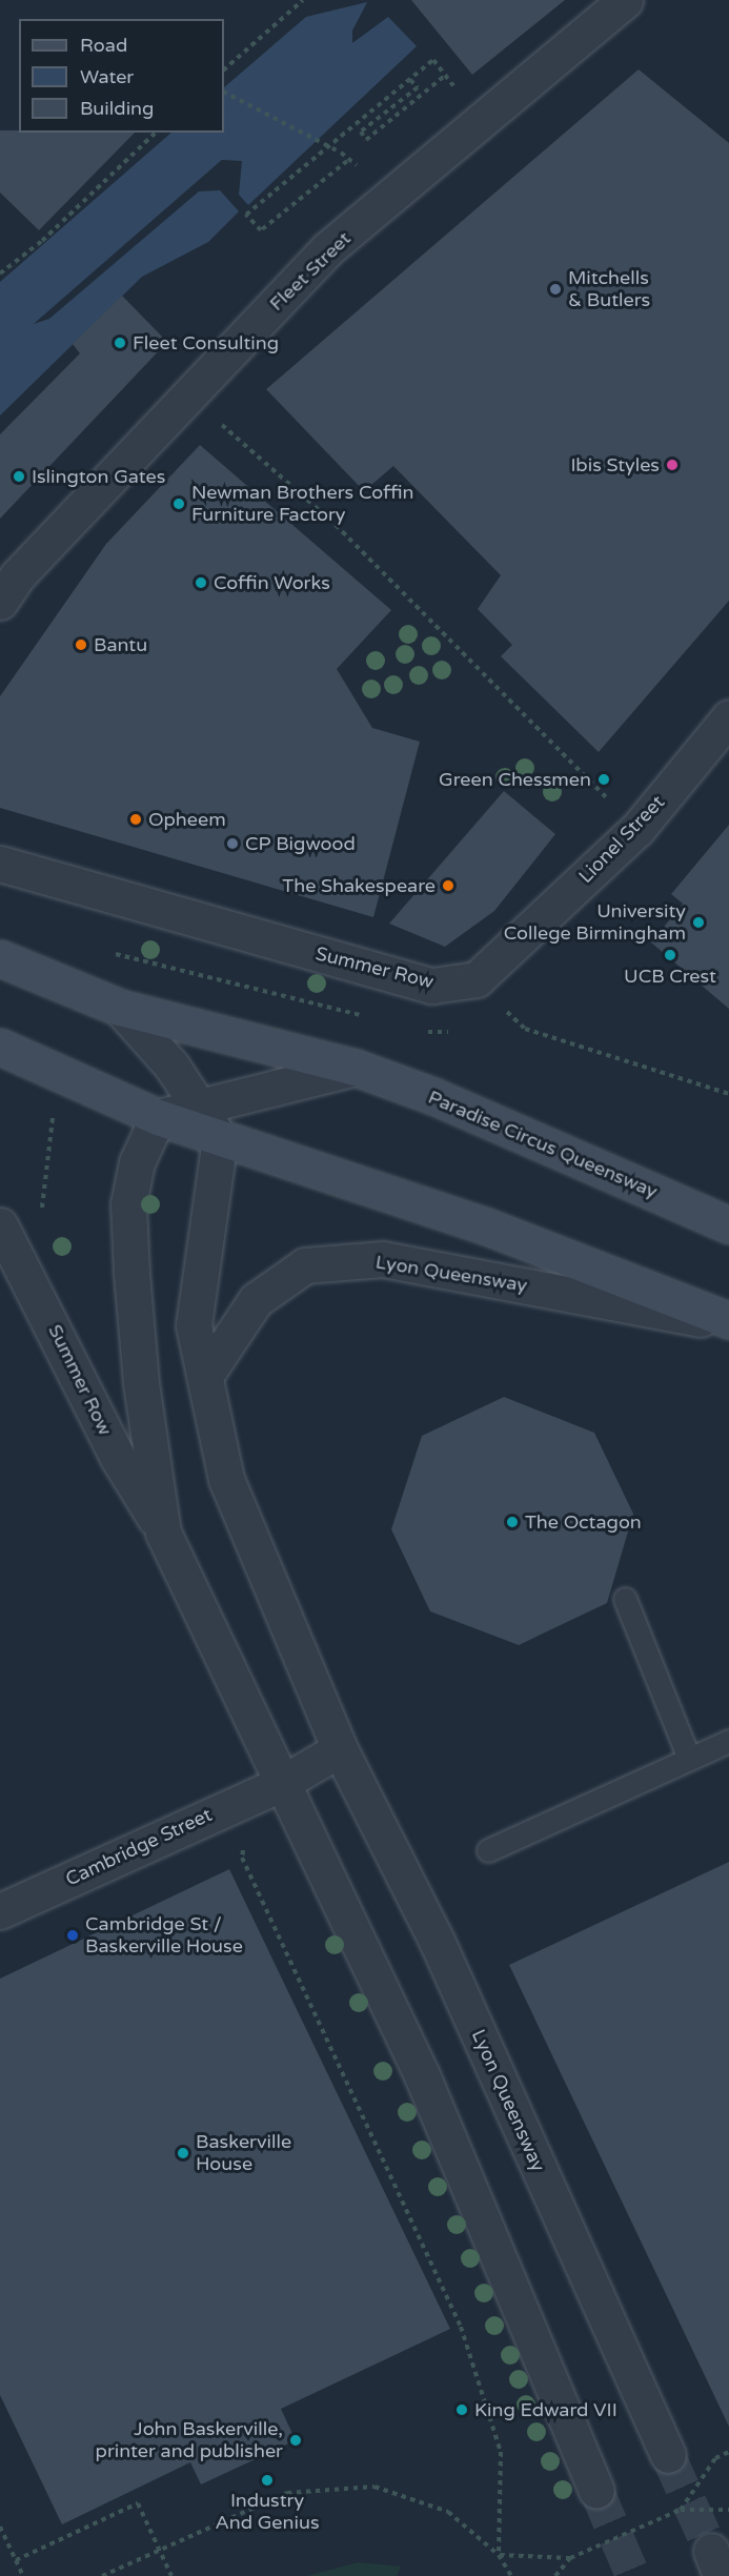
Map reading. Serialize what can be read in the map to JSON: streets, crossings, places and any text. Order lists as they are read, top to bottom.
{
  "streets": {
    "main road": ["Paradise Circus Queensway"],
    "street": [
      "Fleet Street",
      "Lionel Street",
      "Summer Row",
      "Lyon Queensway",
      "Cambridge Street"
    ]
  },
  "crossings": [
    ["Lionel Street", "Summer Row"]
  ],
  "places": [
    "Mitchells & Butlers",
    "Fleet Consulting",
    "Ibis Styles",
    "Islington Gates",
    "Newman Brothers Coffin Furniture Factory",
    "Coffin Works",
    "Bantu",
    "Green Chessmen",
    "Opheem",
    "CP Bigwood",
    "The Shakespeare",
    "University College Birmingham",
    "UCB Crest",
    "The Octagon",
    "Cambridge St / Baskerville House",
    "Baskerville House",
    "King Edward VII",
    "John Baskerville, printer and publisher",
    "Industry And Genius"
  ],
  "legend": ["Road", "Water", "Building"]
}
